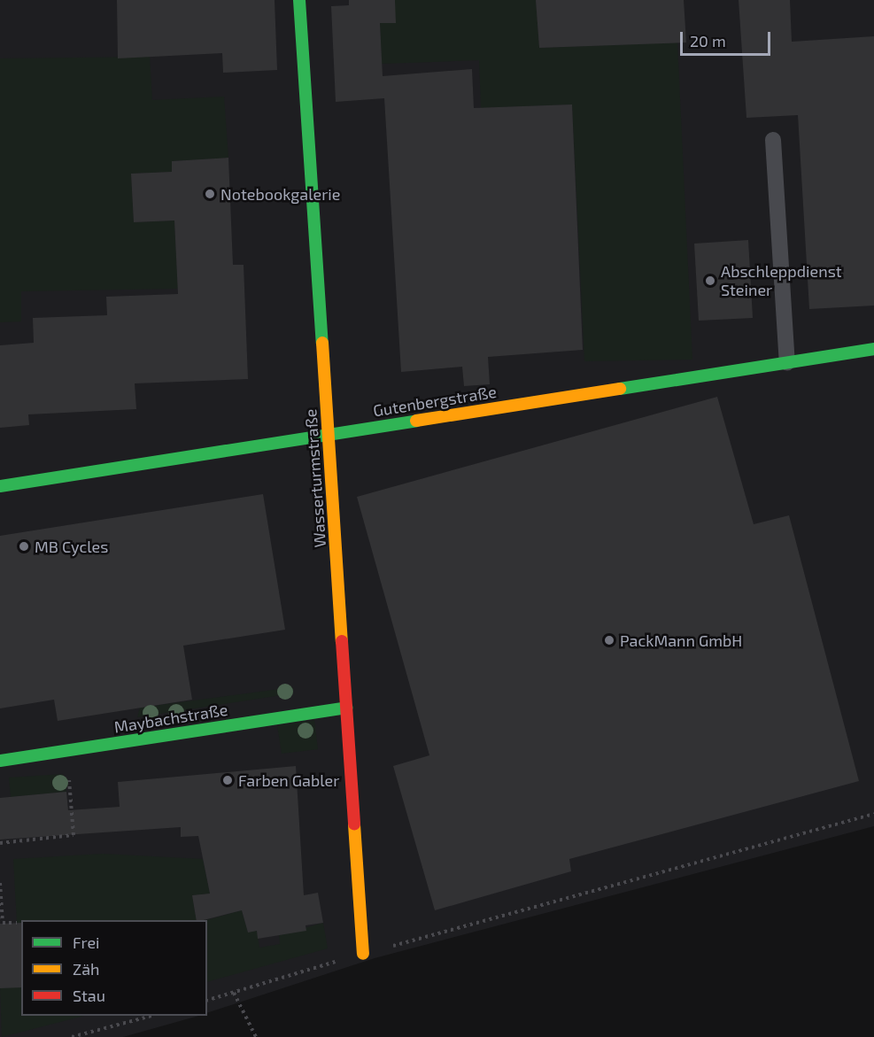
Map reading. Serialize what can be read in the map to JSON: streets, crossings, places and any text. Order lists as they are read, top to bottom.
{
  "streets": {
    "street": ["Gutenbergstraße", "Wasserturmstraße", "Maybachstraße"]
  },
  "crossings": [
    ["Gutenbergstraße", "Wasserturmstraße"],
    ["Wasserturmstraße", "Maybachstraße"]
  ],
  "places": [
    "Notebookgalerie",
    "Abschleppdienst Steiner",
    "MB Cycles",
    "PackMann GmbH",
    "Farben Gabler"
  ],
  "legend": ["Frei", "Zäh", "Stau"],
  "scale_bar": "20 m"
}
